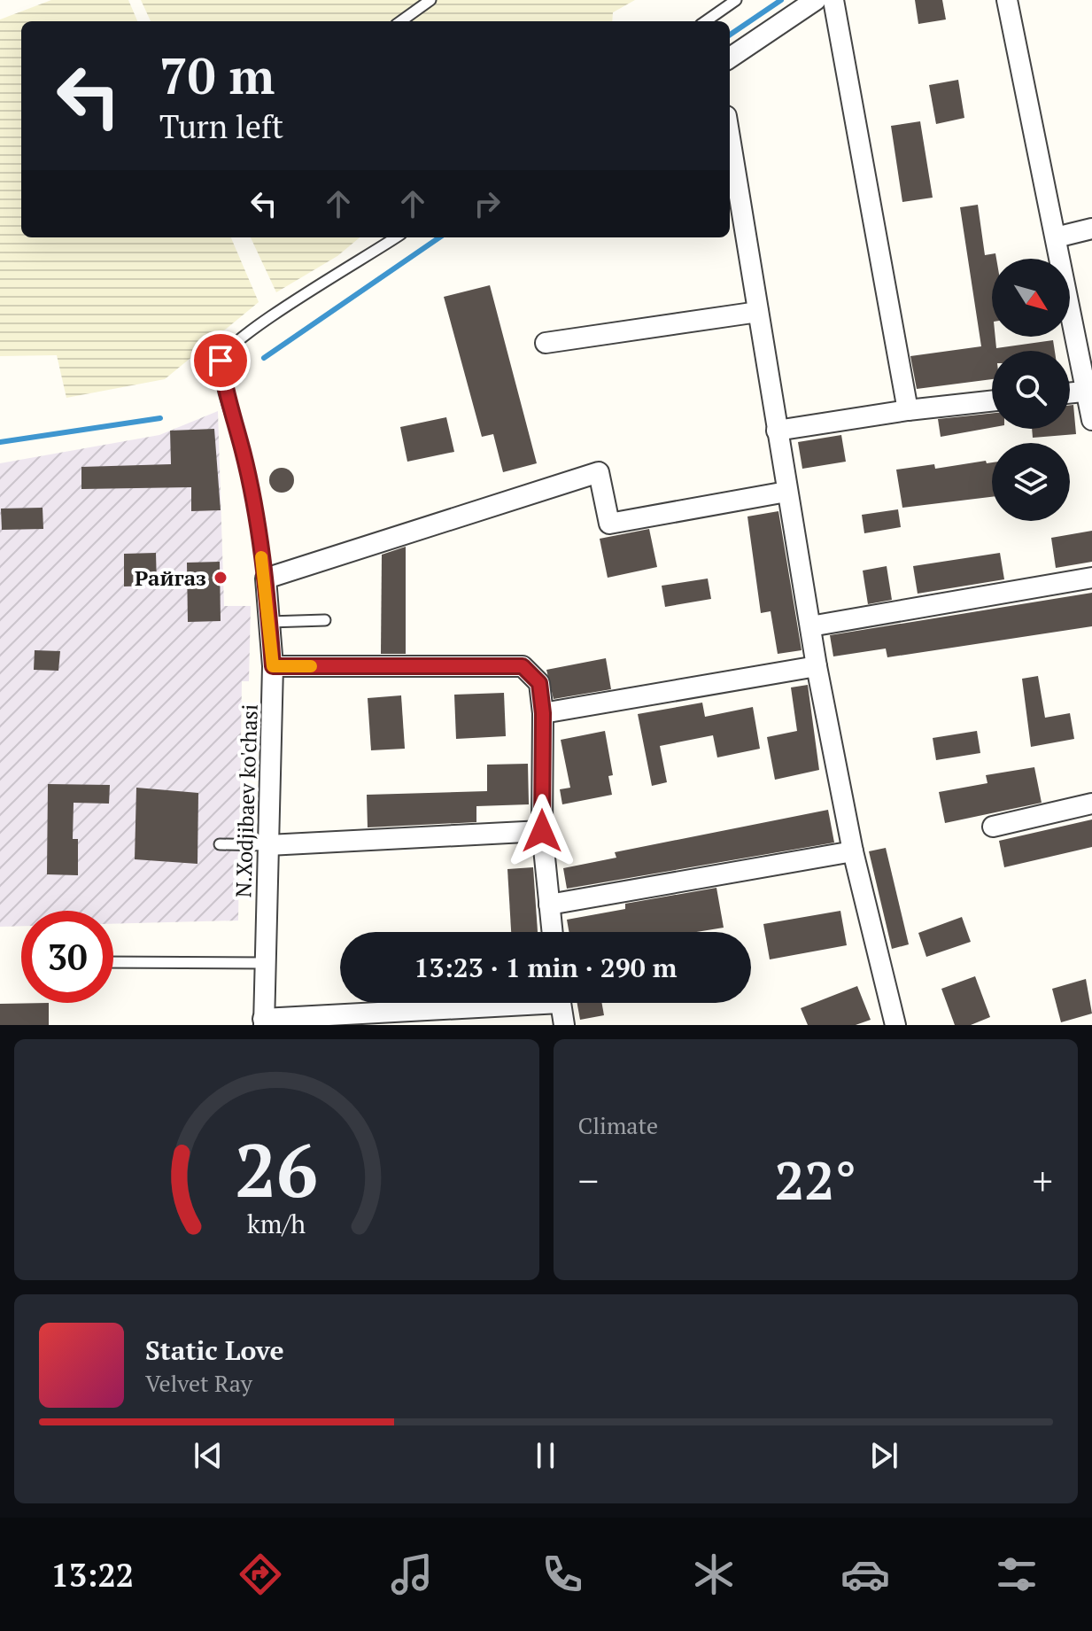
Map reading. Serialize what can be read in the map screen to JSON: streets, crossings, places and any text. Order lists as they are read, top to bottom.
{
  "streets": {
    "street": ["N.Xodjibaev ko'chasi"]
  },
  "places": ["Райгаз"],
  "north": "bottom right",
  "page": {
    "turn": ["70 m", "Turn left"],
    "limit": "30",
    "trip": "13:23 · 1 min · 290 m",
    "tile": "Climate",
    "heat": ["−", "22°", "+"],
    "song": ["Static Love", "Velvet Ray"],
    "tabs": "13:22",
    "gauge": ["26", "km/h"]
  }
}
